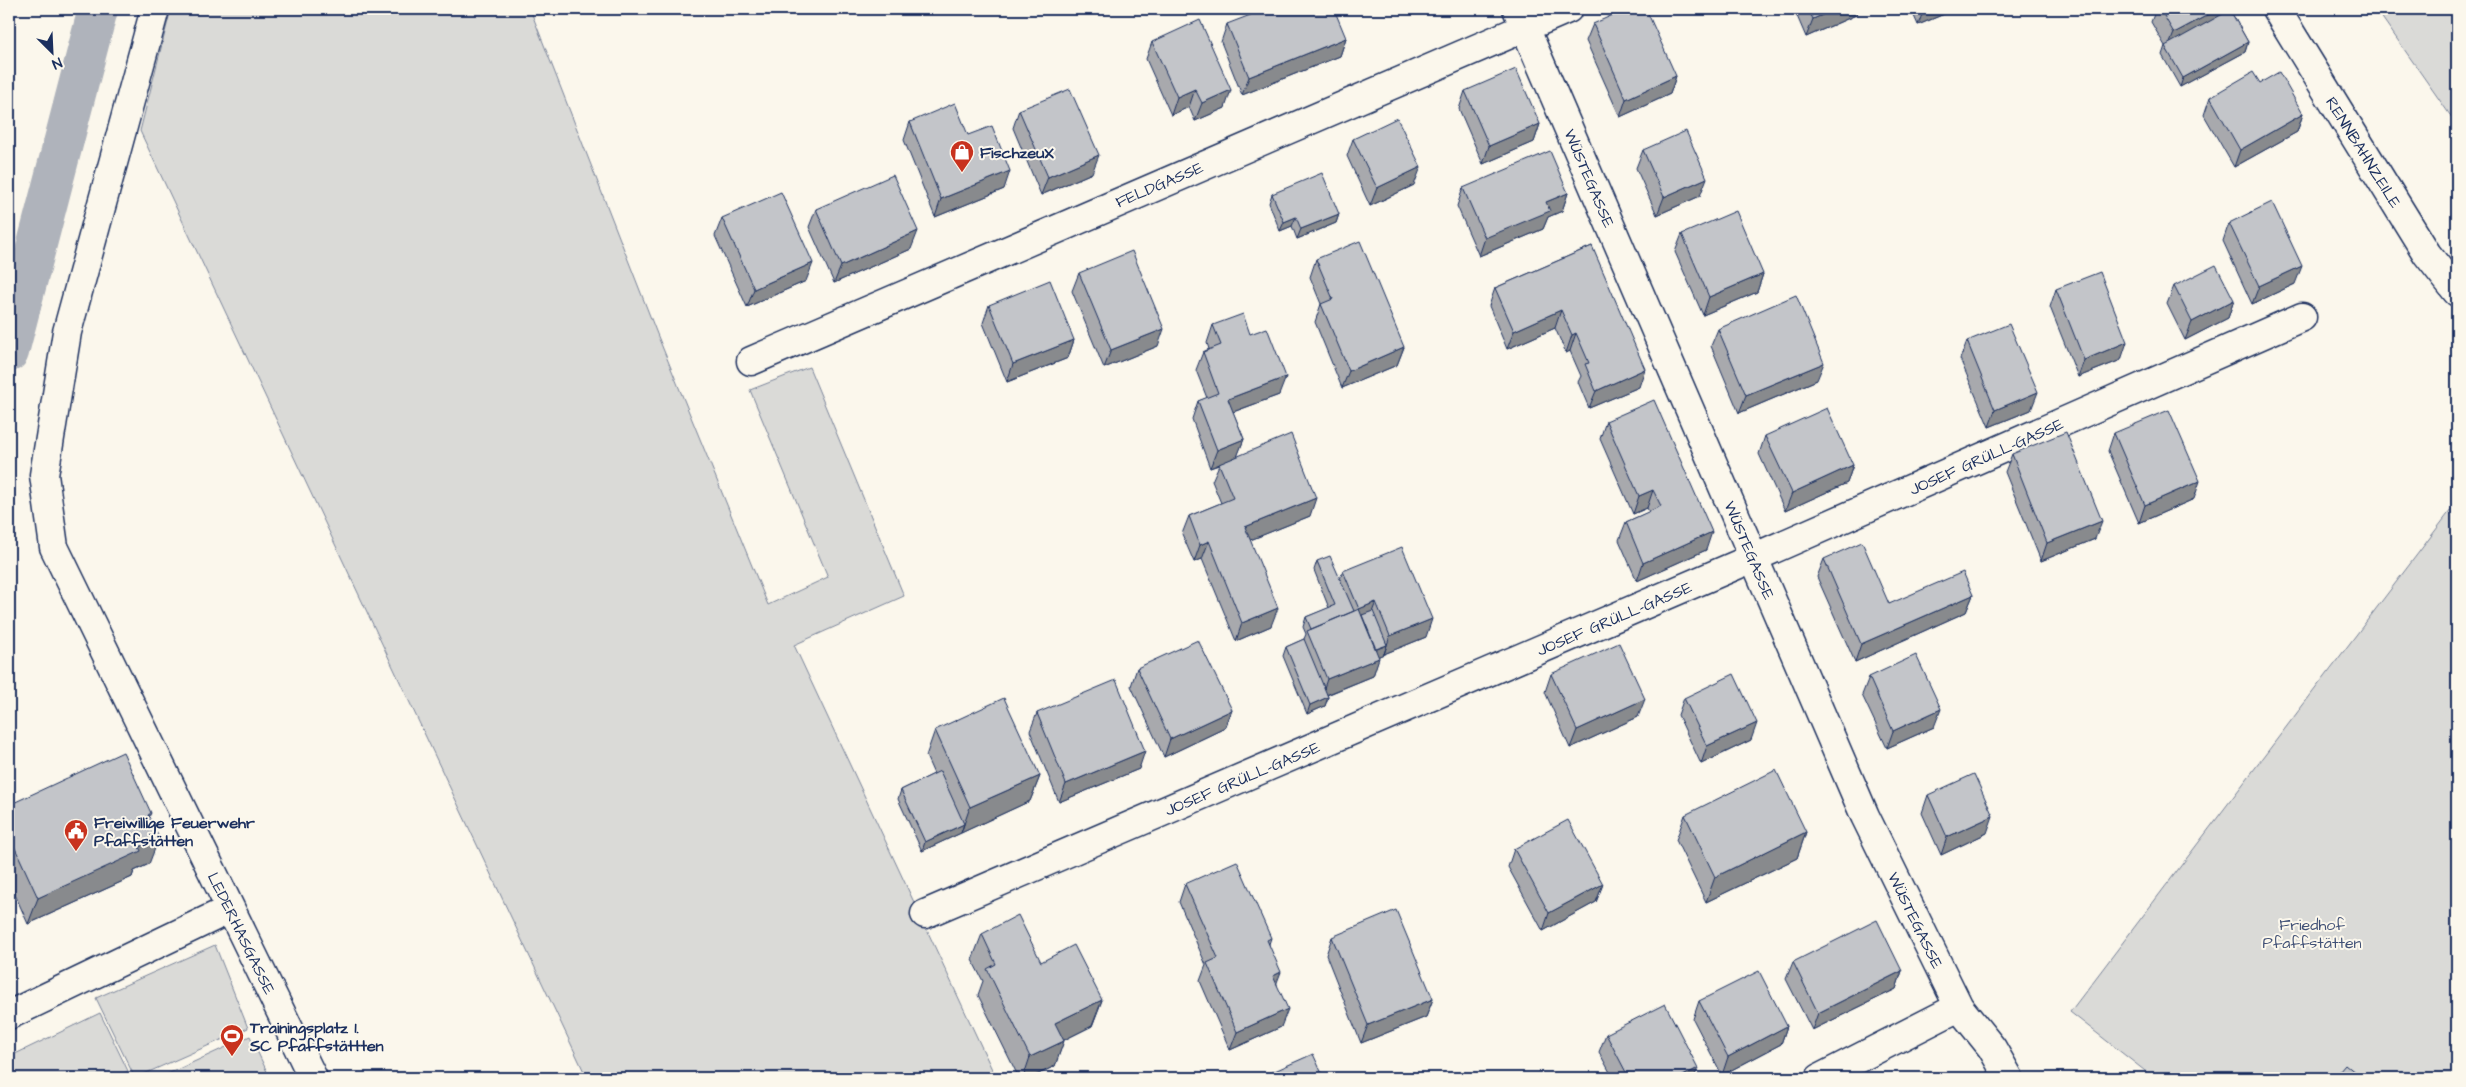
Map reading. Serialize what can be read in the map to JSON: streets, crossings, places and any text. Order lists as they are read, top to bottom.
{
  "streets": {
    "street": [
      "RENNBAHNZEILE",
      "WÜSTEGASSE",
      "FELDGASSE",
      "JOSEF GRÜLL-GASSE",
      "LEDERHASGASSE"
    ]
  },
  "crossings": [
    ["WÜSTEGASSE", "FELDGASSE"],
    ["WÜSTEGASSE", "JOSEF GRÜLL-GASSE"]
  ],
  "parks": ["Friedhof Pfaffstätten"],
  "places": {
    "shop": ["FischzeuX"],
    "public building": ["Freiwillige Feuerwehr Pfaffstätten"],
    "sports": ["Trainingsplatz 1. SC Pfaffstättten"]
  },
  "north": "bottom right"
}
